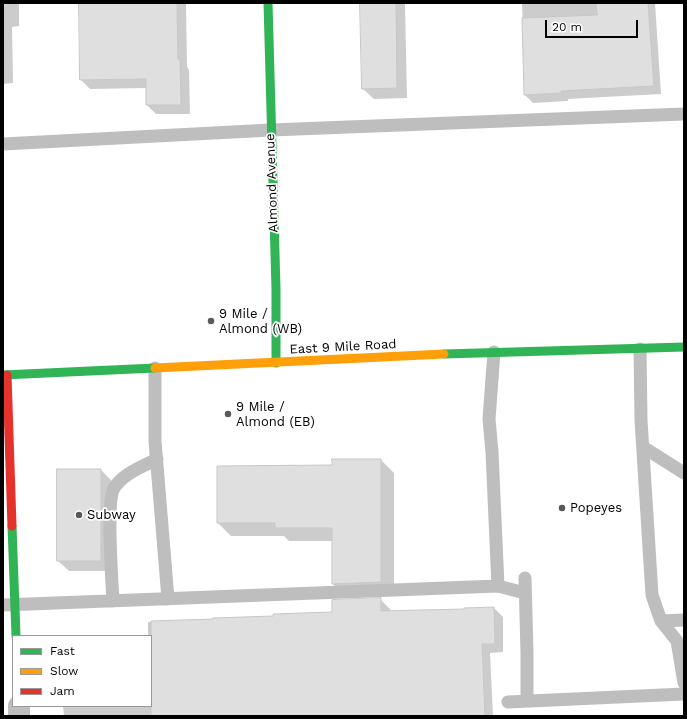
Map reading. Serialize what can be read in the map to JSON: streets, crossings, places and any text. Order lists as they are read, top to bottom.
{
  "streets": {
    "main road": ["Almond Avenue", "East 9 Mile Road"]
  },
  "crossings": [
    ["Almond Avenue", "East 9 Mile Road"]
  ],
  "places": [
    "9 Mile / Almond (WB)",
    "9 Mile / Almond (EB)",
    "Popeyes",
    "Subway"
  ],
  "legend": ["Fast", "Slow", "Jam"],
  "scale_bar": "20 m"
}
